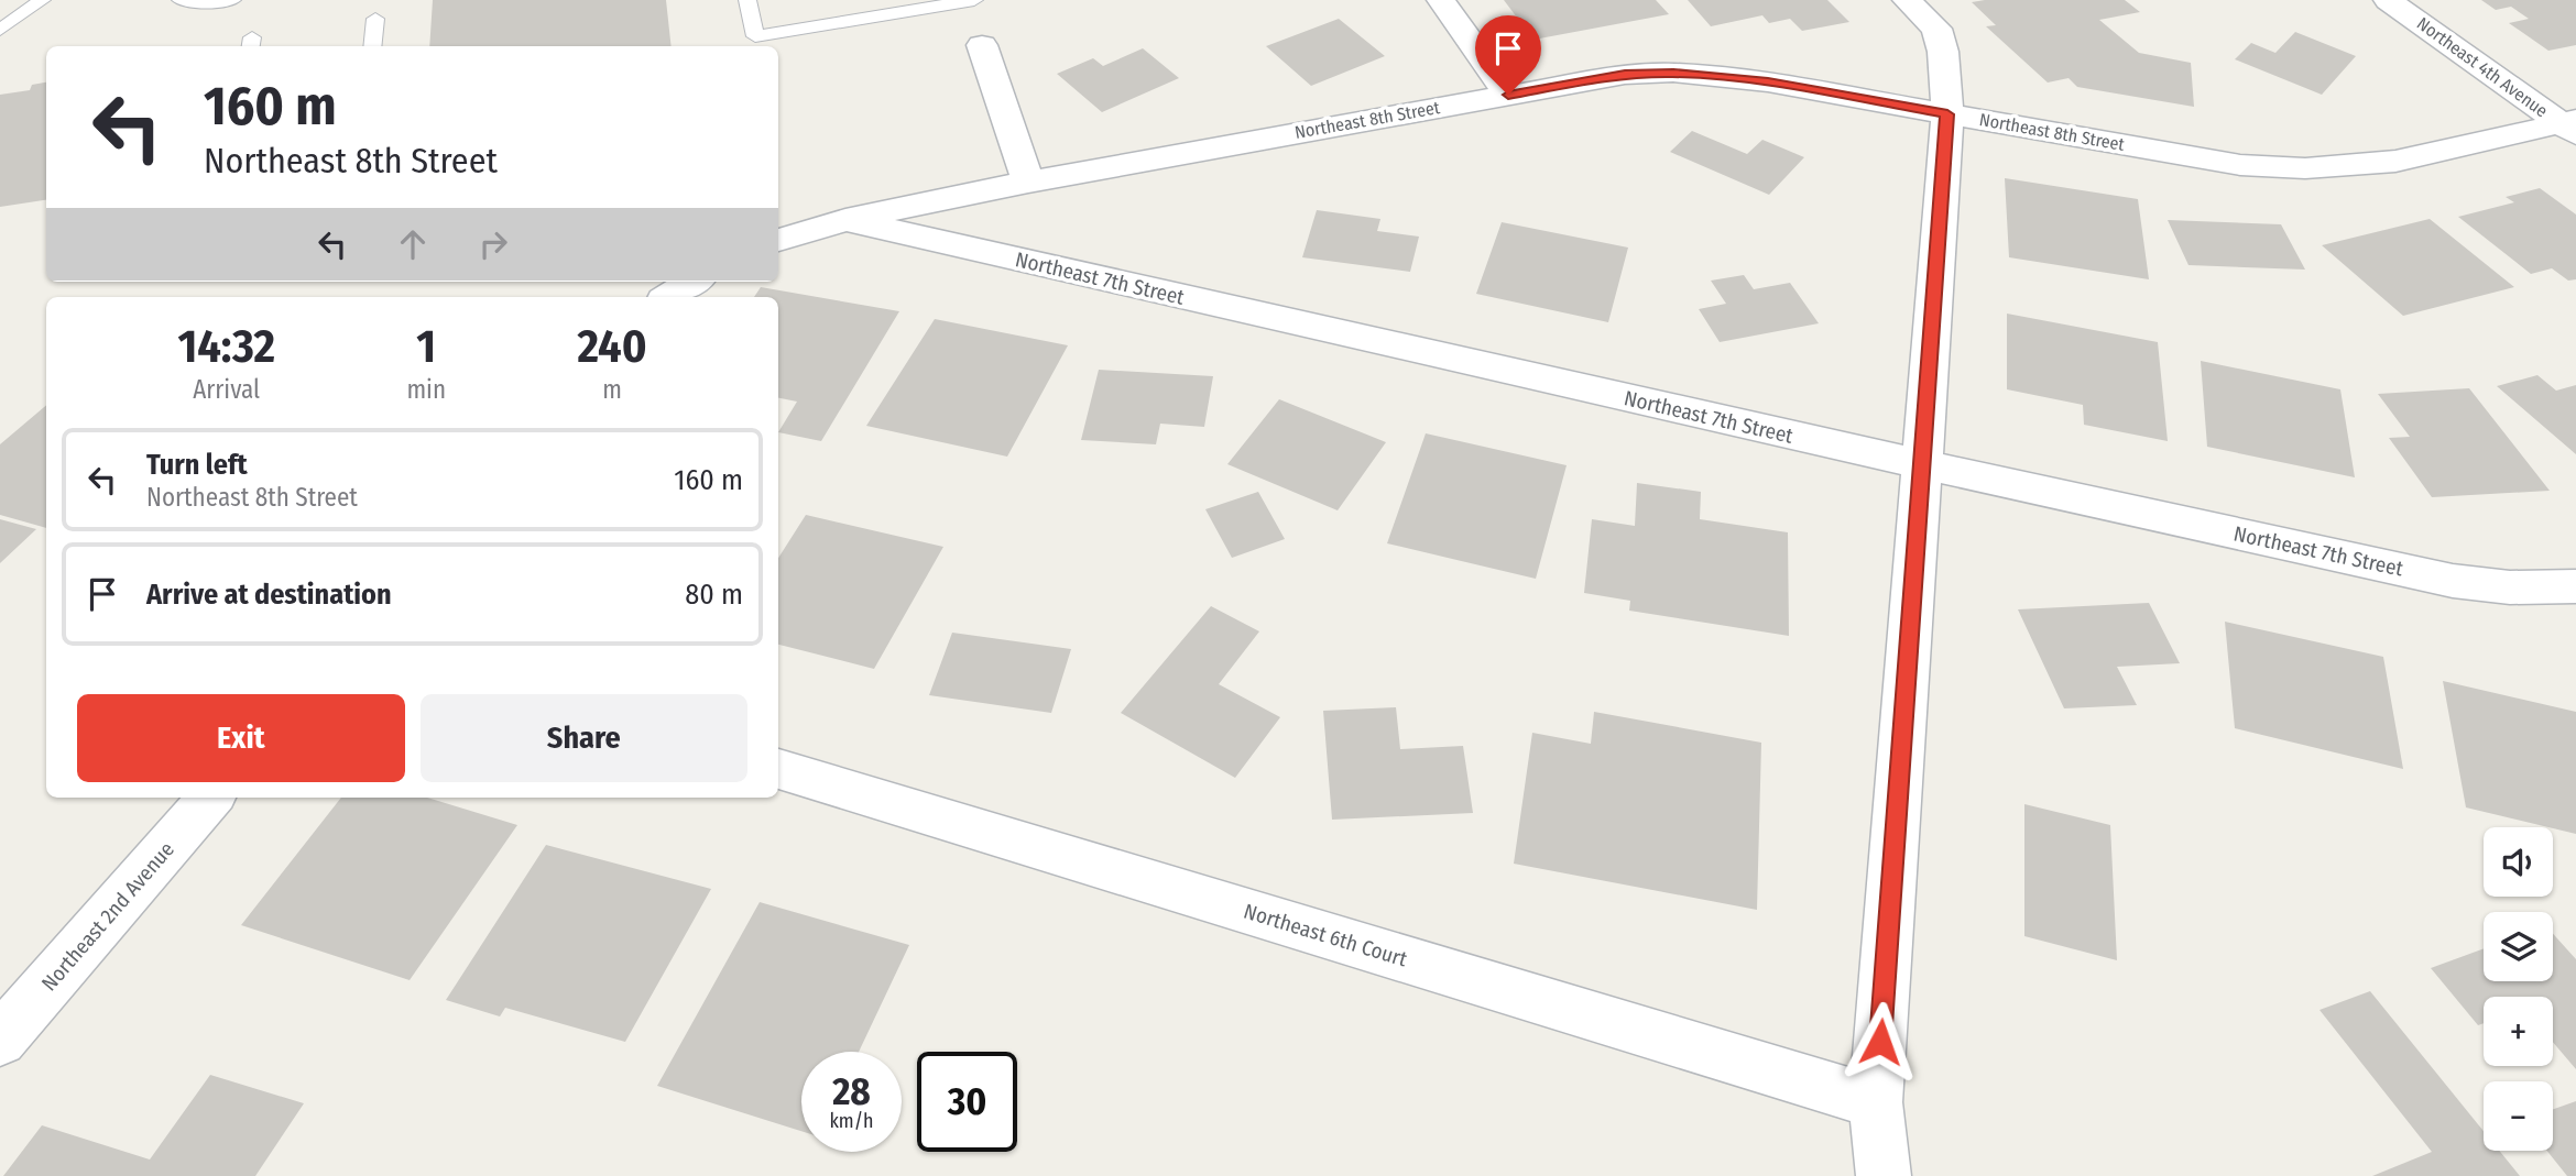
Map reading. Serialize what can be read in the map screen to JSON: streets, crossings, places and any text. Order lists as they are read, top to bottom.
{
  "streets": {
    "street": [
      "Northeast 4th Avenue",
      "Northeast 8th Street",
      "Northeast 7th Street",
      "Northeast 2nd Avenue",
      "Northeast 6th Court"
    ]
  },
  "crossings": [
    ["Northeast 4th Avenue", "Northeast 8th Street"],
    ["Northeast 8th Street", "Northeast 7th Street"]
  ],
  "page": {
    "turn": ["160 m", "Northeast 8th Street"],
    "eta": [
      "14:32",
      "Arrival",
      "1",
      "min",
      "240",
      "m"
    ],
    "list": [
      {
        "name": "Turn left",
        "note": "Northeast 8th Street",
        "value": "160 m"
      },
      {
        "name": "Arrive at destination",
        "value": "80 m"
      }
    ],
    "buttons": ["Exit", "Share"],
    "map_buttons": ["+", "−"],
    "speed": "28 km/h",
    "limit": "30"
  }
}
